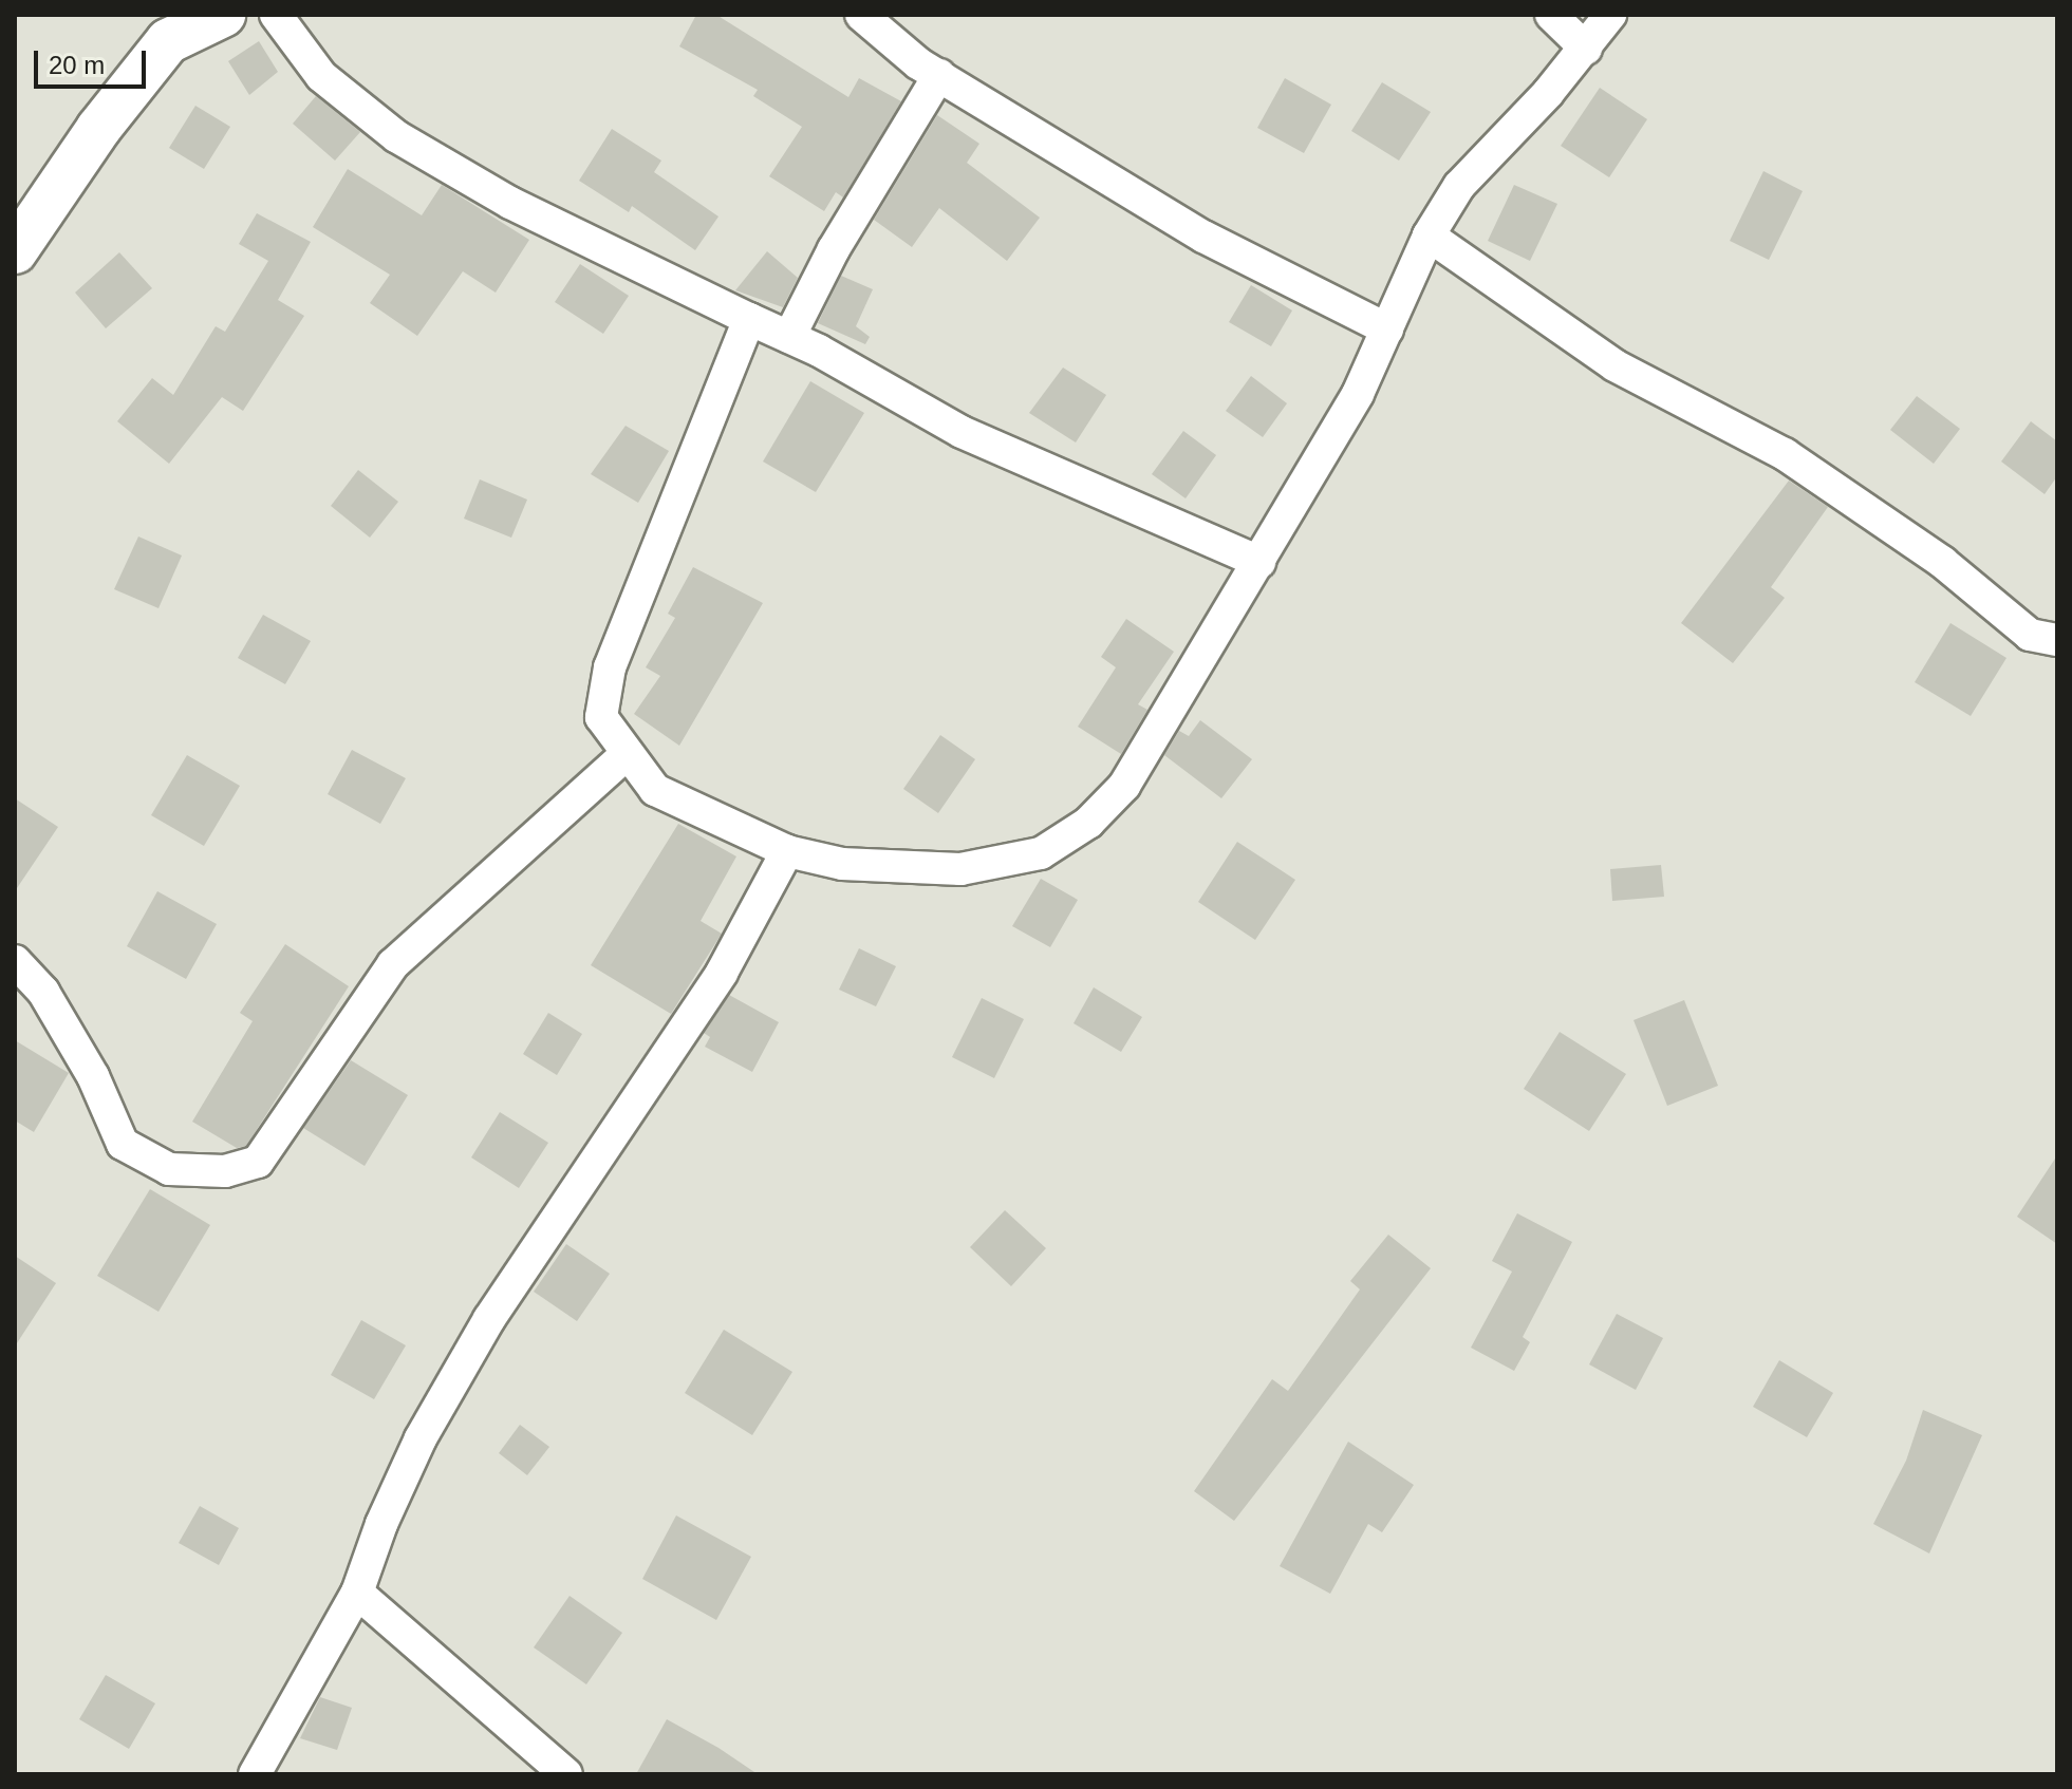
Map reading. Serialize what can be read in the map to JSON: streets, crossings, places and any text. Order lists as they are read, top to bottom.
{
  "scale_bar": "20 m"
}
